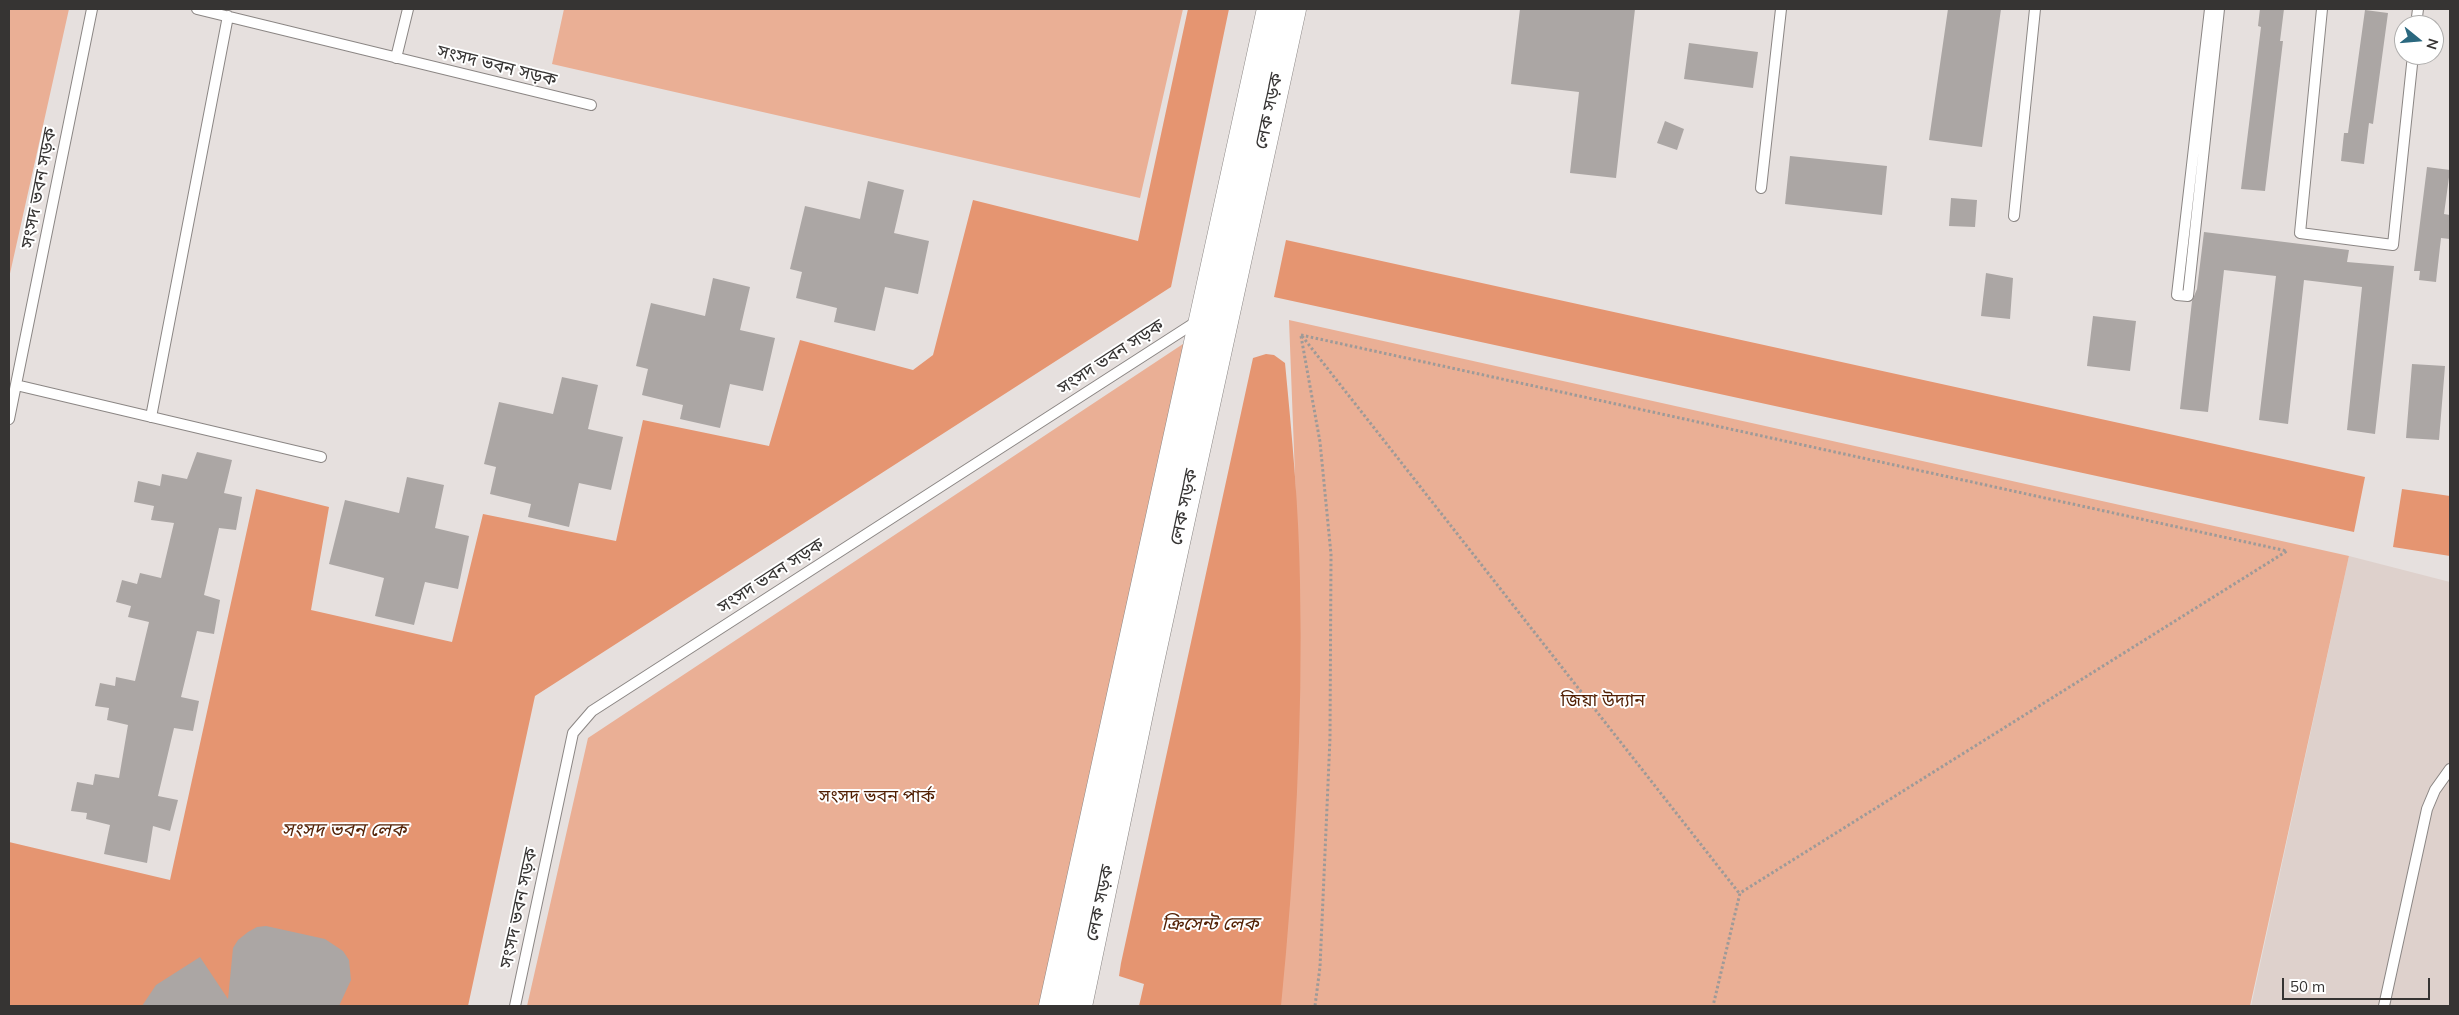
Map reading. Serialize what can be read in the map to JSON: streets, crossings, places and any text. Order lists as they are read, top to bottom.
{
  "streets": {
    "main road": ["লেক সড়ক"],
    "lane": ["সংসদ ভবন সড়ক"]
  },
  "crossings": [
    ["সংসদ ভবন সড়ক", "লেক সড়ক"]
  ],
  "water": ["সংসদ ভবন লেক", "ক্রিসেন্ট লেক"],
  "parks": ["জিয়া উদ্যান", "সংসদ ভবন পার্ক"],
  "scale_bar": "50 m",
  "north": "right"
}
